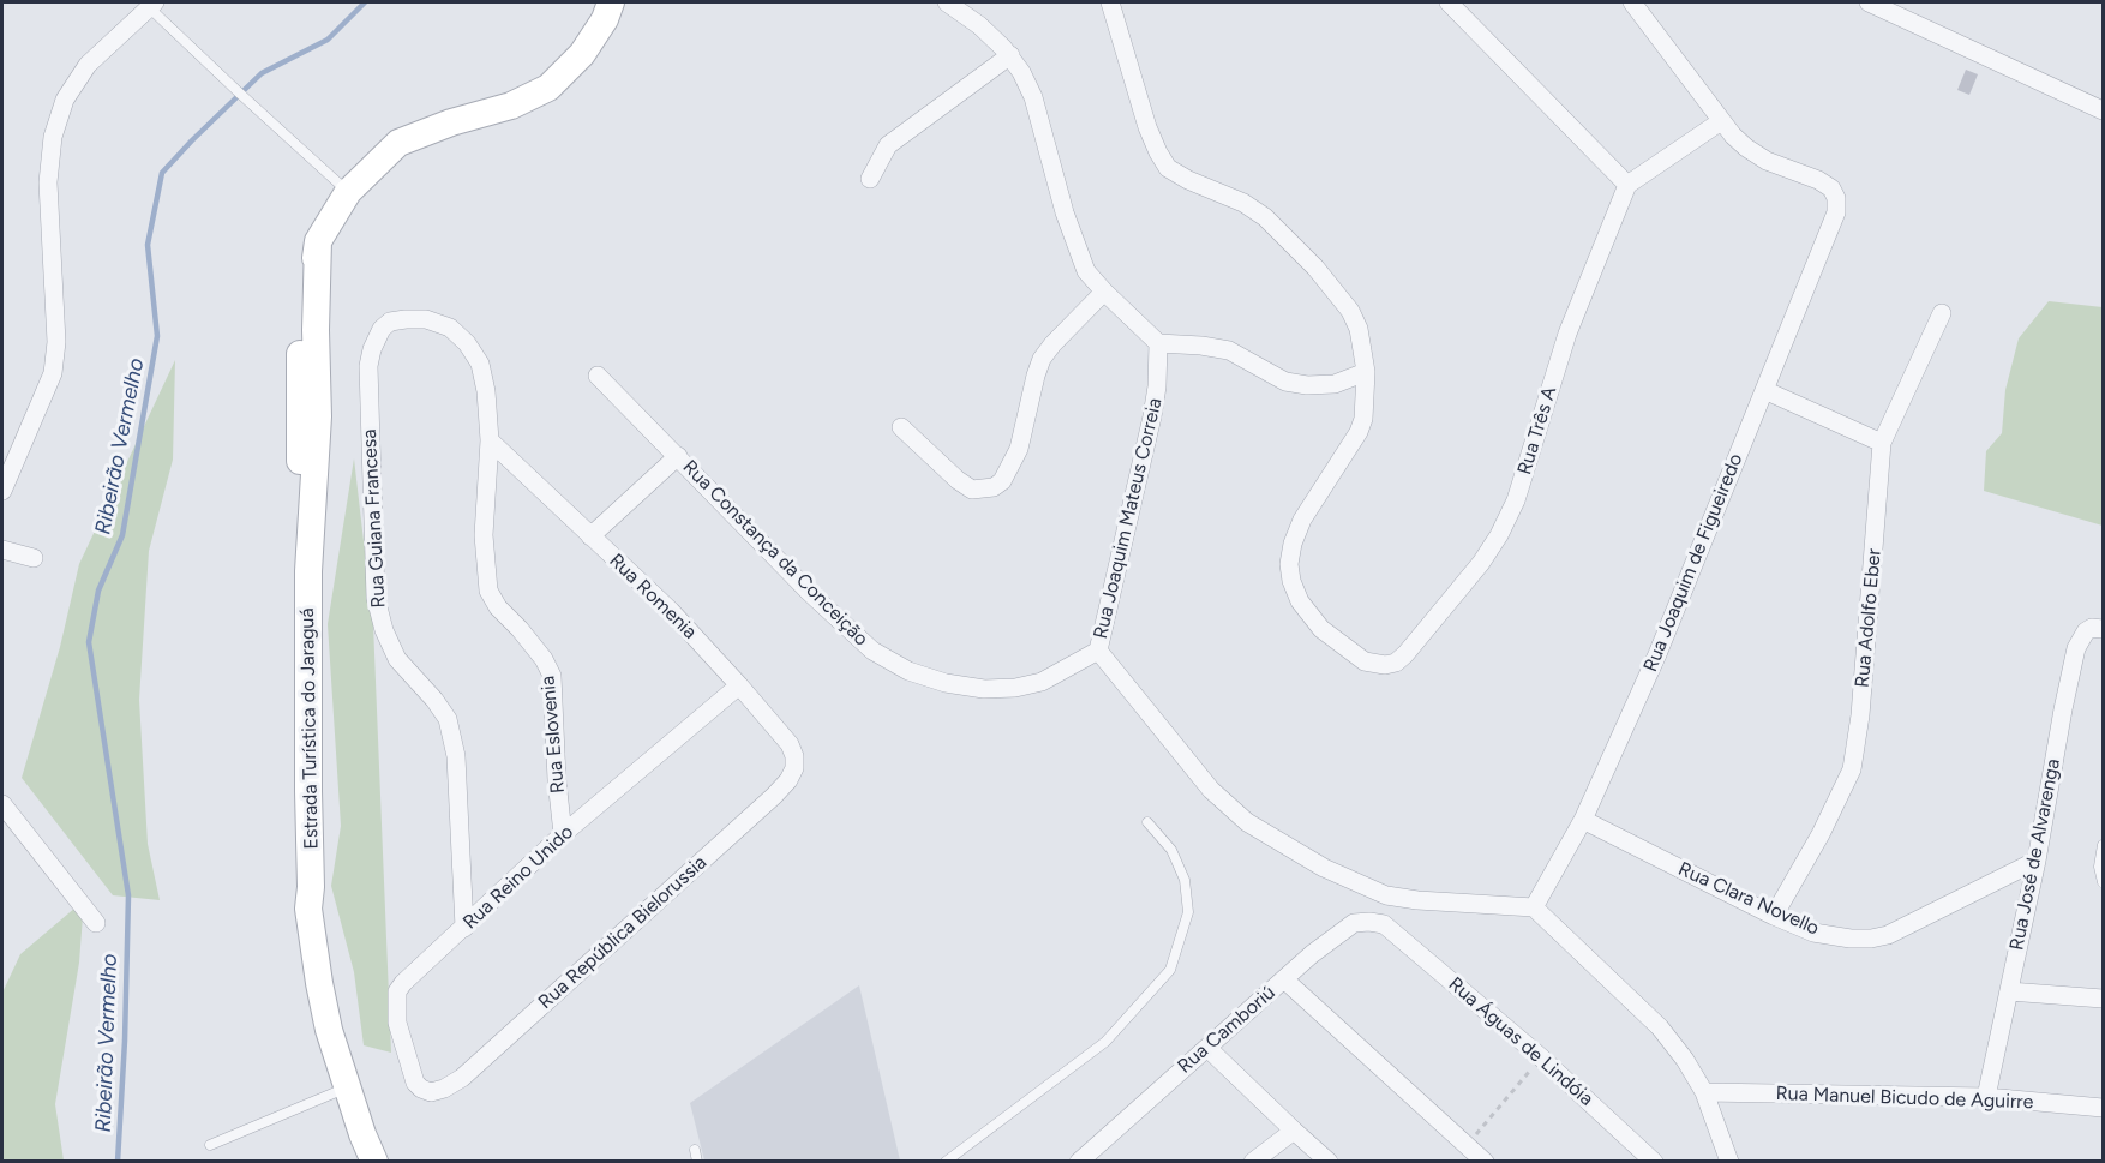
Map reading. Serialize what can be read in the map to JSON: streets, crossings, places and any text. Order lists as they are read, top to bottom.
{
  "streets": {
    "main road": ["Estrada Turística do Jaraguá"],
    "street": [
      "Rua Três A",
      "Rua Guiana Francesa",
      "Rua Joaquim Mateus Correia",
      "Rua Constança da Conceição",
      "Rua Joaquim de Figueiredo",
      "Rua Romenia",
      "Rua Adolfo Eber",
      "Rua Eslovenia",
      "Rua José de Alvarenga",
      "Rua Reino Unido",
      "Rua Clara Novello",
      "Rua República Bielorussia",
      "Rua Camboriú",
      "Rua Águas de Lindóia",
      "Rua Manuel Bicudo de Aguirre"
    ]
  },
  "crossings": [
    ["Rua Guiana Francesa", "Rua Romenia"],
    ["Rua Guiana Francesa", "Rua Eslovenia"],
    ["Rua Guiana Francesa", "Rua Reino Unido"],
    ["Rua Joaquim Mateus Correia", "Rua Constança da Conceição"],
    ["Rua Joaquim de Figueiredo", "Rua Clara Novello"],
    ["Rua Romenia", "Rua Eslovenia"],
    ["Rua Romenia", "Rua Reino Unido"],
    ["Rua Romenia", "Rua República Bielorussia"],
    ["Rua Adolfo Eber", "Rua Clara Novello"],
    ["Rua Eslovenia", "Rua Reino Unido"],
    ["Rua José de Alvarenga", "Rua Clara Novello"],
    ["Rua José de Alvarenga", "Rua Manuel Bicudo de Aguirre"],
    ["Rua Reino Unido", "Rua República Bielorussia"],
    ["Rua Camboriú", "Rua Águas de Lindóia"]
  ],
  "water": ["Ribeirão Vermelho"]
}
